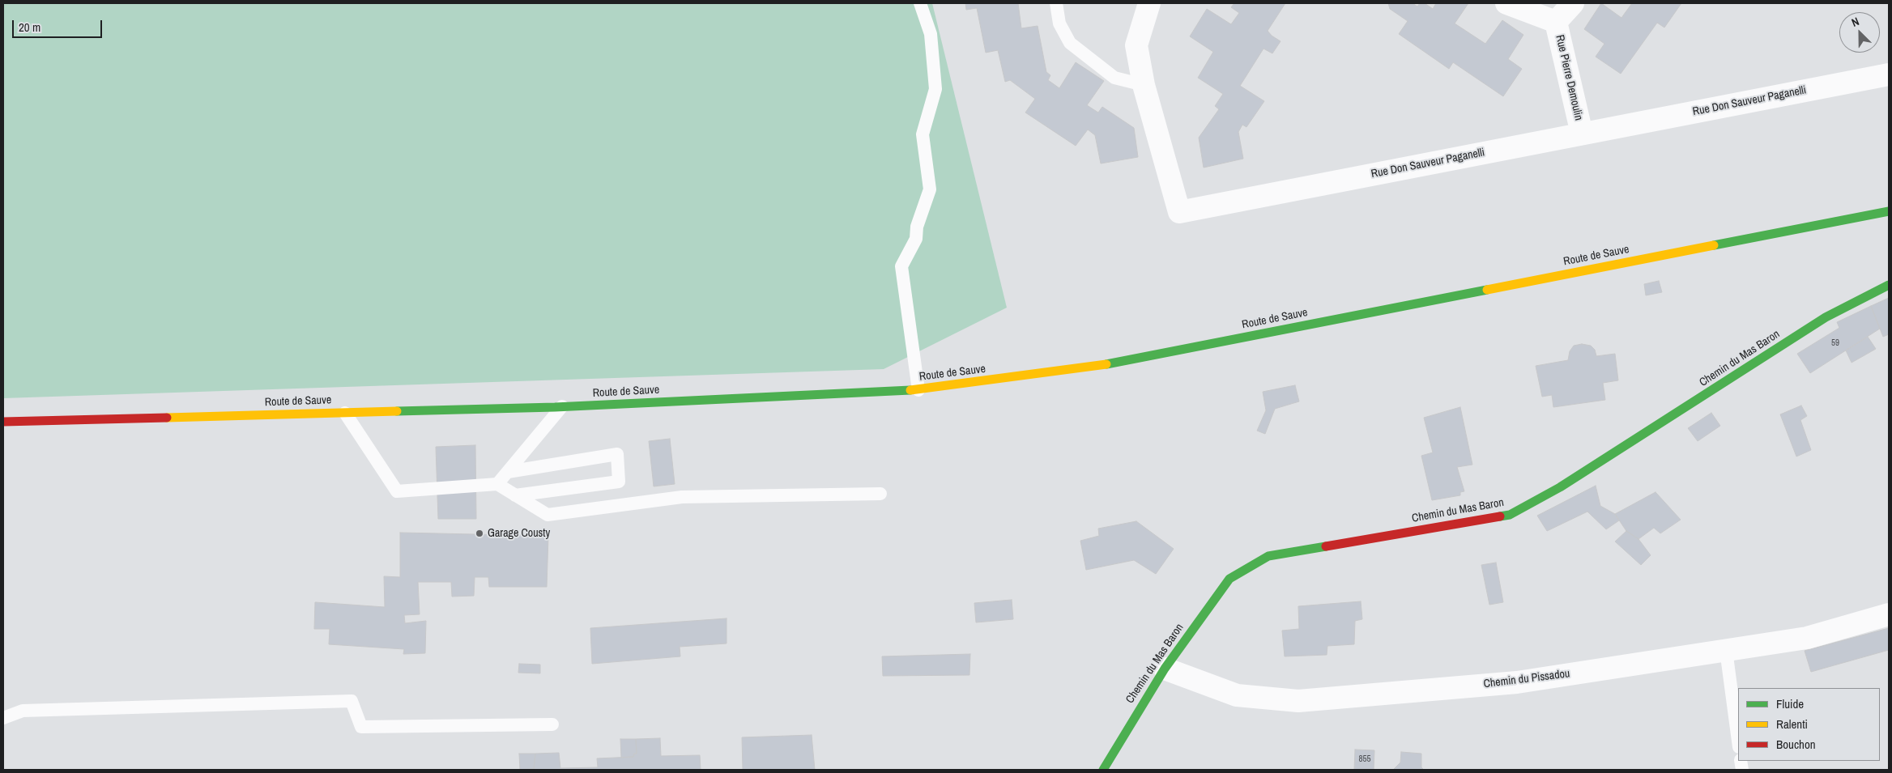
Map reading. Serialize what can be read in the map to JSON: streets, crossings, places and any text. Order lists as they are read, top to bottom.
{
  "streets": {
    "main road": ["Route de Sauve", "Chemin du Mas Baron"],
    "street": ["Rue Pierre Demoulin", "Rue Don Sauveur Paganelli", "Chemin du Pissadou"]
  },
  "crossings": [
    ["Rue Pierre Demoulin", "Rue Don Sauveur Paganelli"],
    ["Chemin du Mas Baron", "Chemin du Pissadou"]
  ],
  "places": ["Garage Cousty"],
  "house_numbers": ["59", "855"],
  "legend": ["Fluide", "Ralenti", "Bouchon"],
  "scale_bar": "20 m",
  "north": "top left"
}
